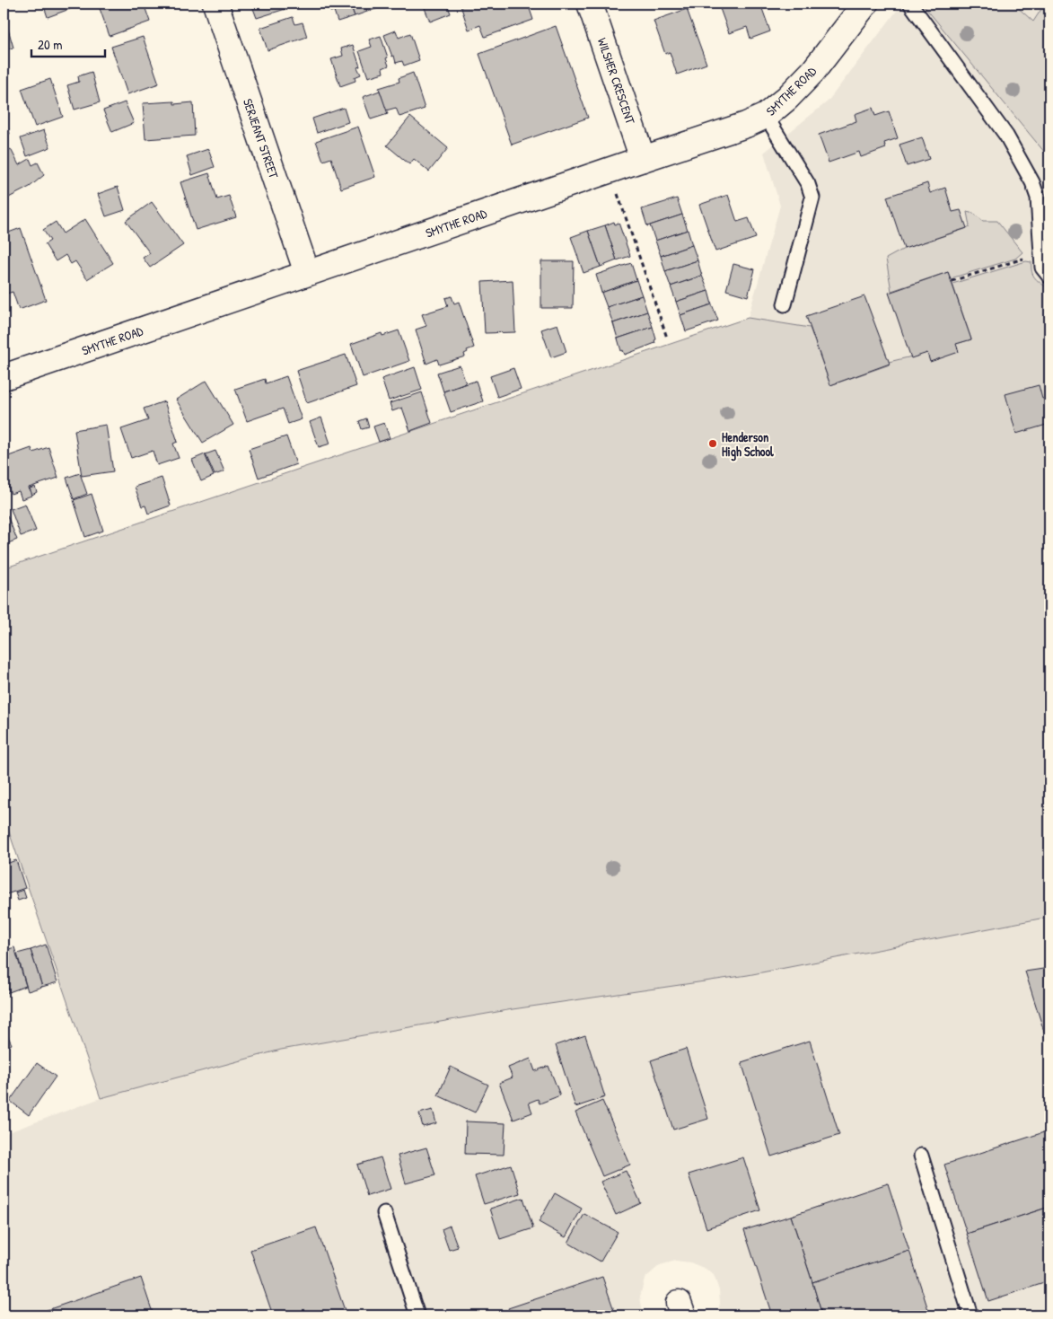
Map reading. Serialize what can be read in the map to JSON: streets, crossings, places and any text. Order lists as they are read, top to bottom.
{
  "streets": {
    "street": ["WILSHER CRESCENT", "SMYTHE ROAD", "SERJEANT STREET"]
  },
  "crossings": [
    ["WILSHER CRESCENT", "SMYTHE ROAD"],
    ["SMYTHE ROAD", "SERJEANT STREET"]
  ],
  "places": ["Henderson High School"],
  "scale_bar": "20 m"
}
